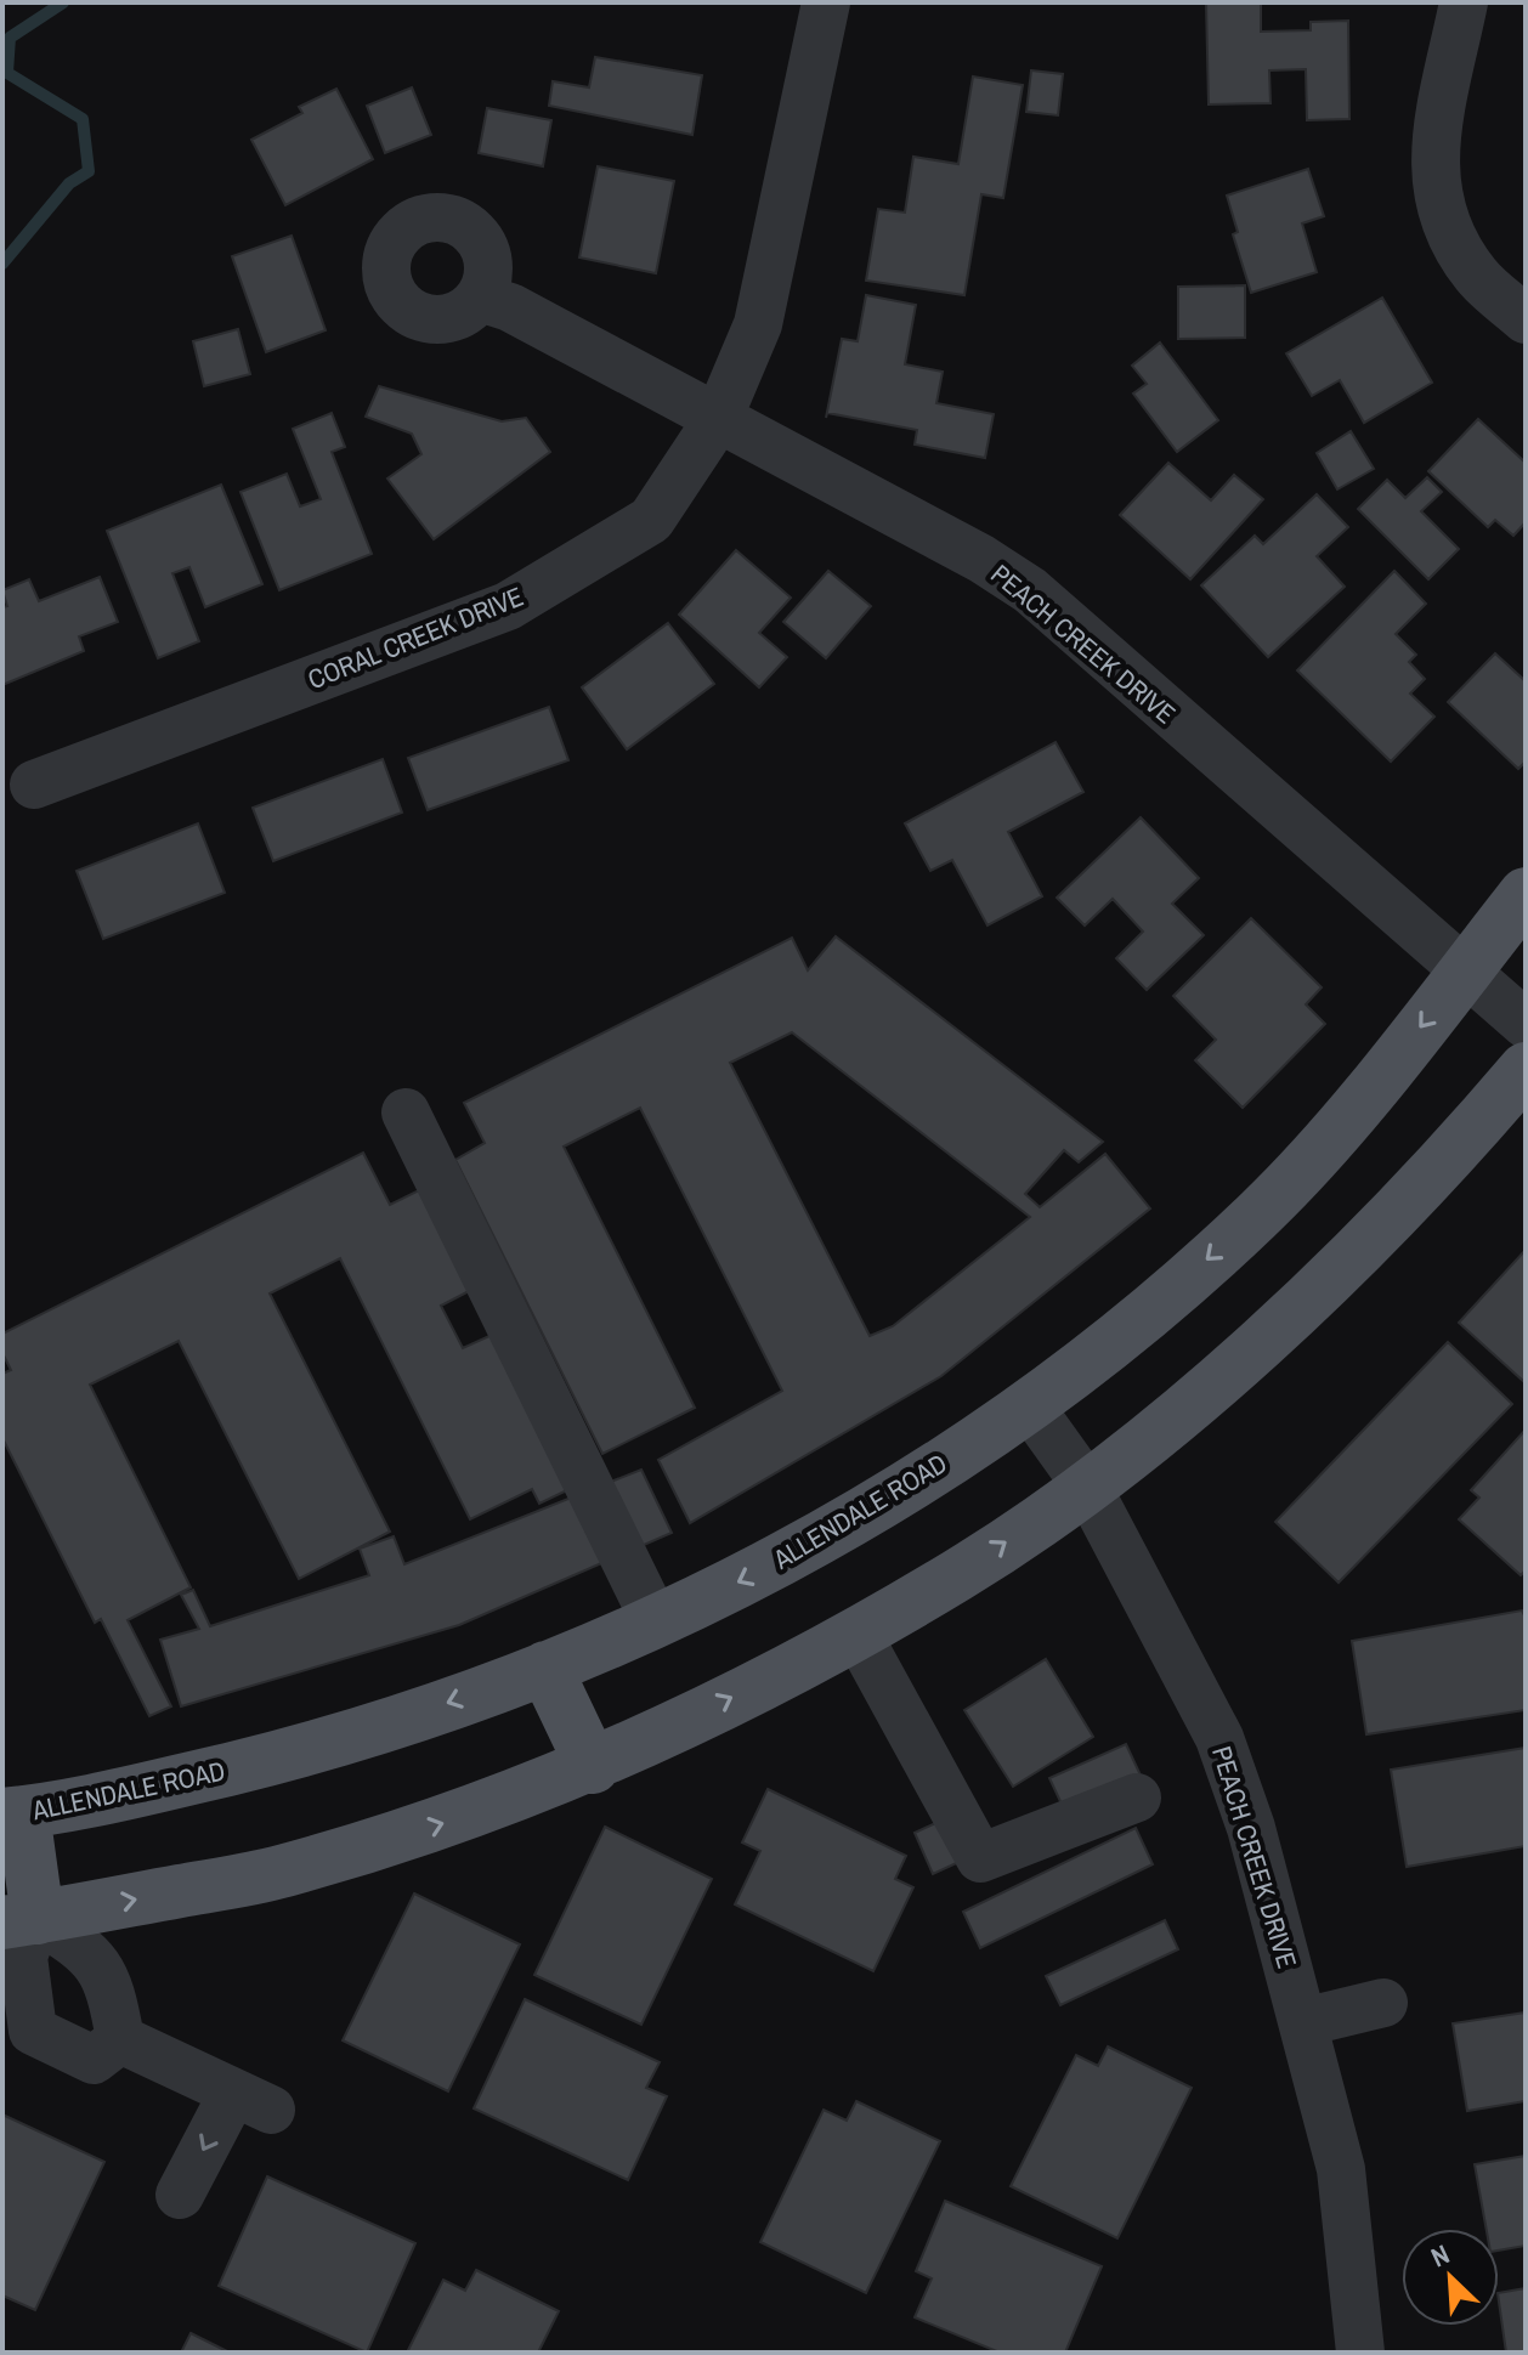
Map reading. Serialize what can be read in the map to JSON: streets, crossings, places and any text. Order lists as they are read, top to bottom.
{
  "streets": {
    "main road": ["ALLENDALE ROAD"],
    "street": ["CORAL CREEK DRIVE", "PEACH CREEK DRIVE"]
  },
  "crossings": [
    ["CORAL CREEK DRIVE", "PEACH CREEK DRIVE"],
    ["PEACH CREEK DRIVE", "ALLENDALE ROAD"]
  ],
  "north": "top left"
}
